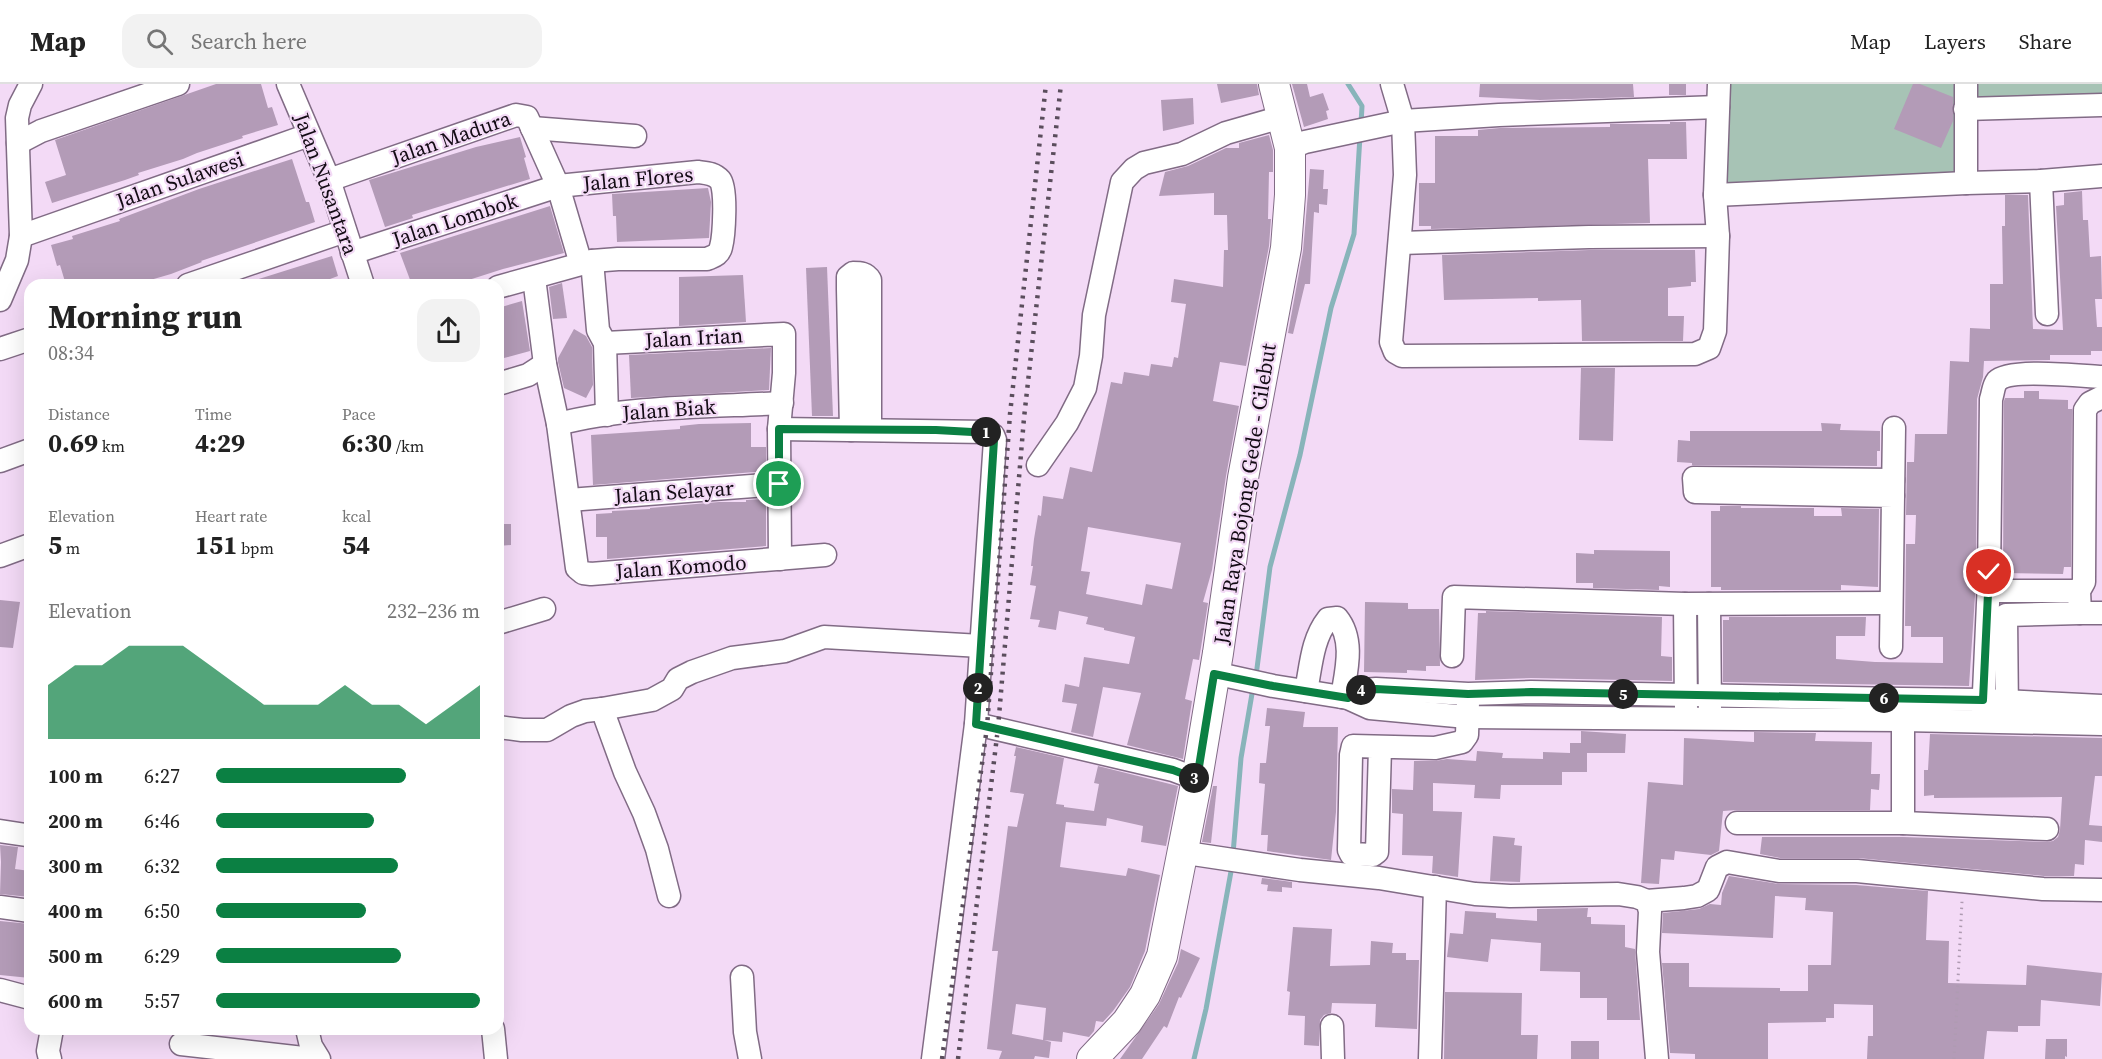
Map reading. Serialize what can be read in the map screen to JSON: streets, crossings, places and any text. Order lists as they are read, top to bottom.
{
  "streets": {
    "main road": ["Jalan Raya Bojong Gede - Cilebut"],
    "street": [
      "Jalan Madura",
      "Jalan Flores",
      "Jalan Sulawesi",
      "Jalan Nusantara",
      "Jalan Lombok",
      "Jalan Irian",
      "Jalan Biak",
      "Jalan Selayar",
      "Jalan Komodo"
    ]
  },
  "crossings": [
    ["Jalan Madura", "Jalan Flores"],
    ["Jalan Madura", "Jalan Nusantara"],
    ["Jalan Madura", "Jalan Lombok"],
    ["Jalan Madura", "Jalan Irian"],
    ["Jalan Madura", "Jalan Biak"],
    ["Jalan Flores", "Jalan Lombok"],
    ["Jalan Sulawesi", "Jalan Nusantara"],
    ["Jalan Nusantara", "Jalan Lombok"],
    ["Jalan Irian", "Jalan Biak"],
    ["Jalan Selayar", "Jalan Komodo"]
  ],
  "page": {
    "header": "Map",
    "search": "Search here",
    "nav": ["Map", "Layers", "Share"],
    "heading": ["Morning run", "08:34"],
    "stats": [
      ["Distance", "0.69 km"],
      ["Time", "4:29"],
      ["Pace", "6:30 /km"],
      ["Elevation", "5 m"],
      ["Heart rate", "151 bpm"],
      ["kcal", "54"]
    ],
    "pins": [
      "1",
      "2",
      "4",
      "5",
      "6",
      "3"
    ],
    "chart": ["Elevation", "232–236 m"],
    "list": [
      {
        "name": "100 m",
        "note": "6:27"
      },
      {
        "name": "200 m",
        "note": "6:46"
      },
      {
        "name": "300 m",
        "note": "6:32"
      },
      {
        "name": "400 m",
        "note": "6:50"
      },
      {
        "name": "500 m",
        "note": "6:29"
      },
      {
        "name": "600 m",
        "note": "5:57"
      }
    ]
  }
}
